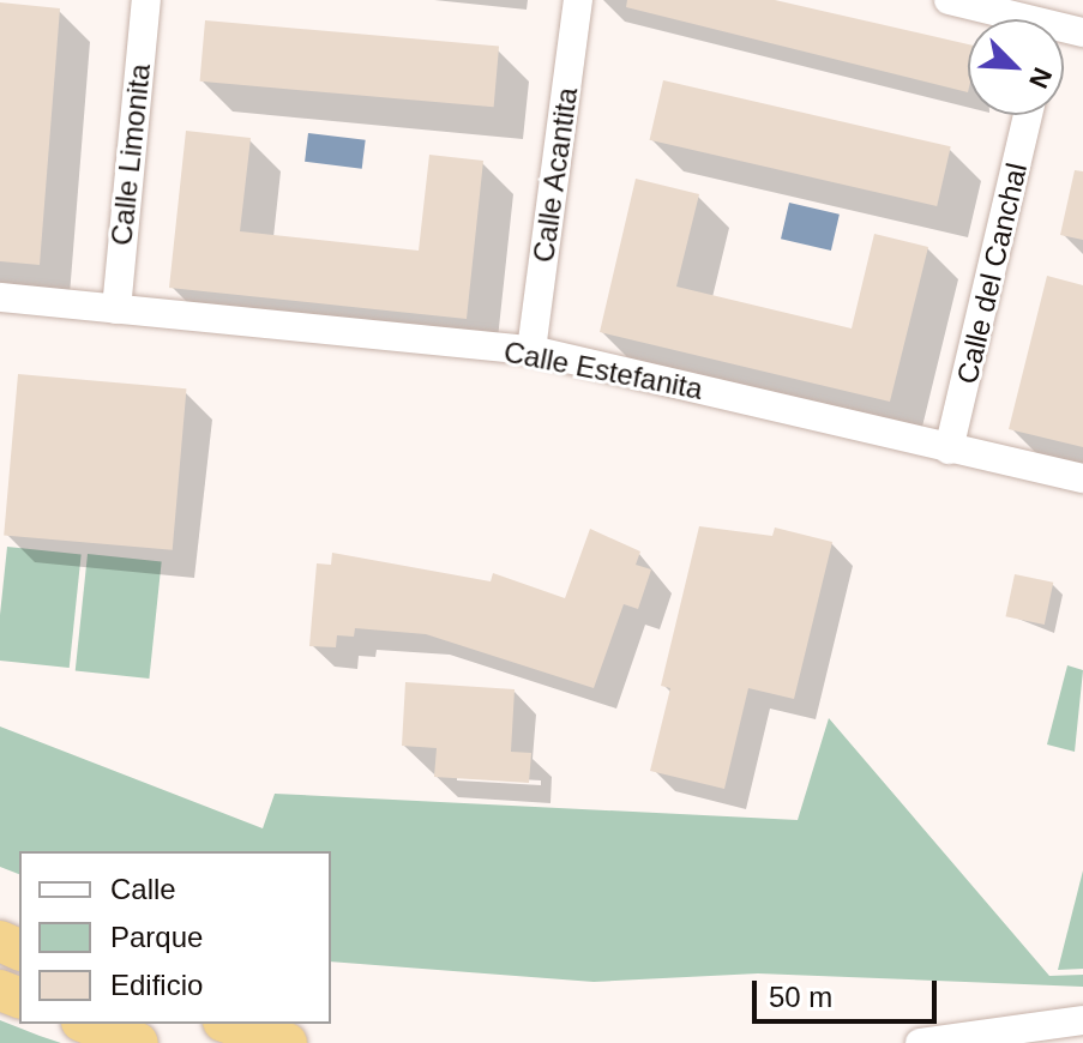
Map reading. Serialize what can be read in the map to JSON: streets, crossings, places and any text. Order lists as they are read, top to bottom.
{
  "streets": {
    "street": [
      "Calle Limonita",
      "Calle Acantita",
      "Calle del Canchal",
      "Calle Estefanita"
    ]
  },
  "crossings": [
    ["Calle Limonita", "Calle Estefanita"],
    ["Calle Acantita", "Calle Estefanita"],
    ["Calle del Canchal", "Calle Estefanita"]
  ],
  "legend": ["Calle", "Parque", "Edificio"],
  "scale_bar": "50 m",
  "north": "bottom right"
}
